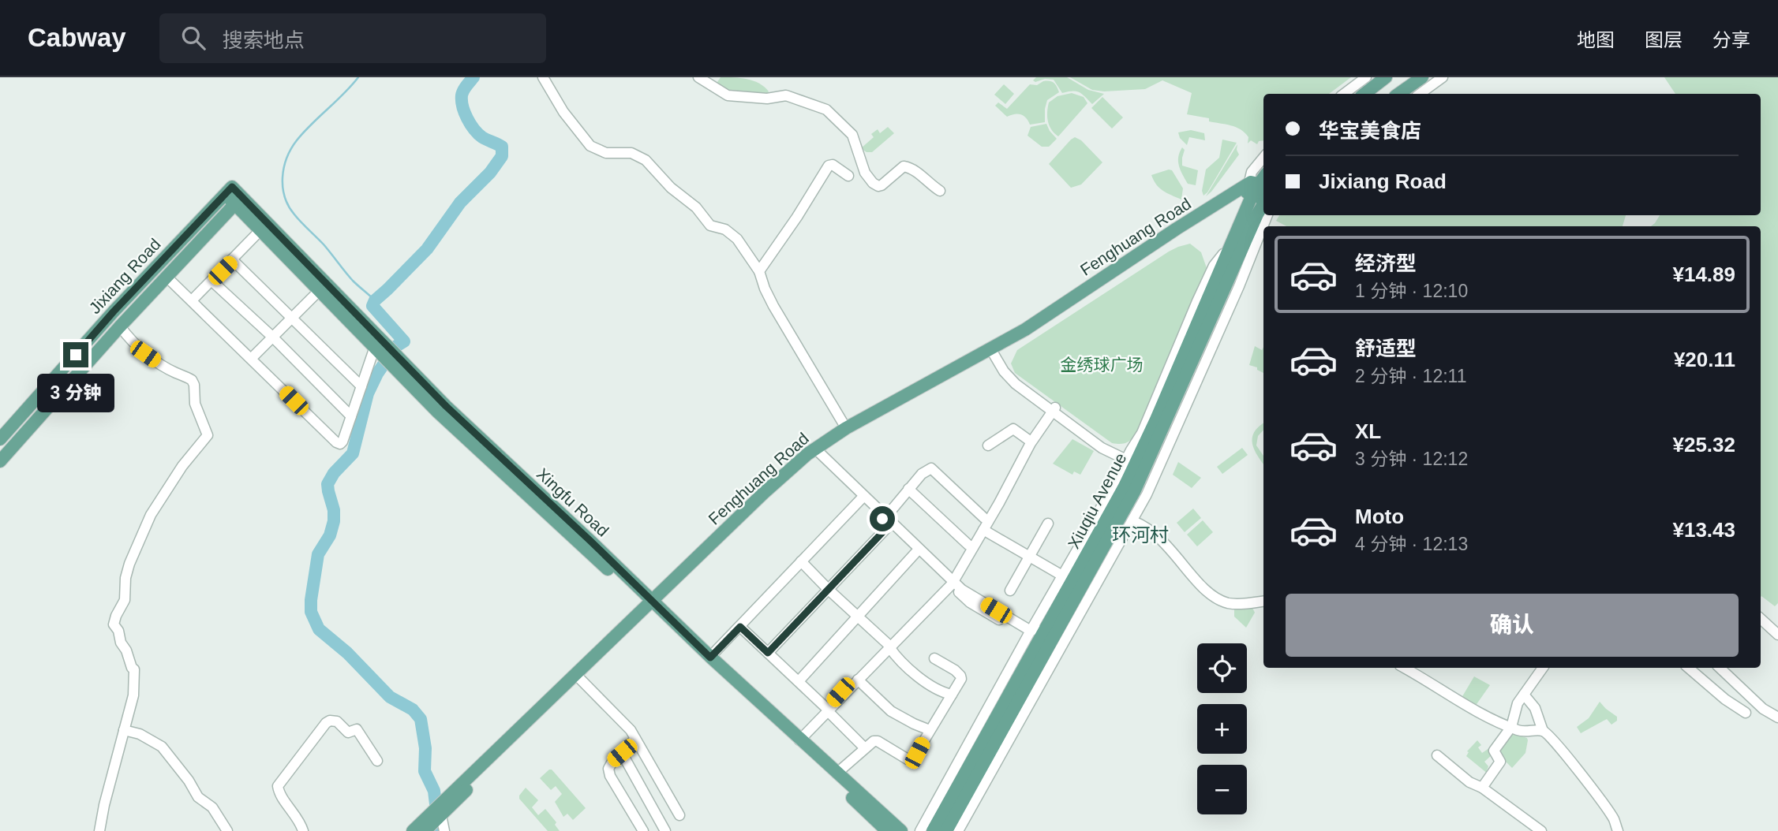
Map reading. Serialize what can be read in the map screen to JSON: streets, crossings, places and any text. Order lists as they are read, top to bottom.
{
  "streets": {
    "main road": [
      "Fenghuang Road",
      "Jixiang Road",
      "Xiuqiu Avenue",
      "Xingfu Road"
    ]
  },
  "crossings": [
    ["Fenghuang Road", "Xiuqiu Avenue"],
    ["Fenghuang Road", "Xingfu Road"],
    ["Jixiang Road", "Xingfu Road"]
  ],
  "districts": ["环河村"],
  "parks": ["金绣球广场"],
  "page": {
    "header": "Cabway",
    "search": "搜索地点",
    "nav": ["地图", "图层", "分享"],
    "banner": ["华宝美食店", "Jixiang Road"],
    "list": [
      {
        "name": "经济型",
        "note": "1 分钟 · 12:10",
        "value": "¥14.89"
      },
      {
        "name": "舒适型",
        "note": "2 分钟 · 12:11",
        "value": "¥20.11"
      },
      {
        "name": "XL",
        "note": "3 分钟 · 12:12",
        "value": "¥25.32"
      },
      {
        "name": "Moto",
        "note": "4 分钟 · 12:13",
        "value": "¥13.43"
      }
    ],
    "bubble": "3 分钟",
    "buttons": "确认",
    "map_buttons": ["+", "−"]
  }
}
